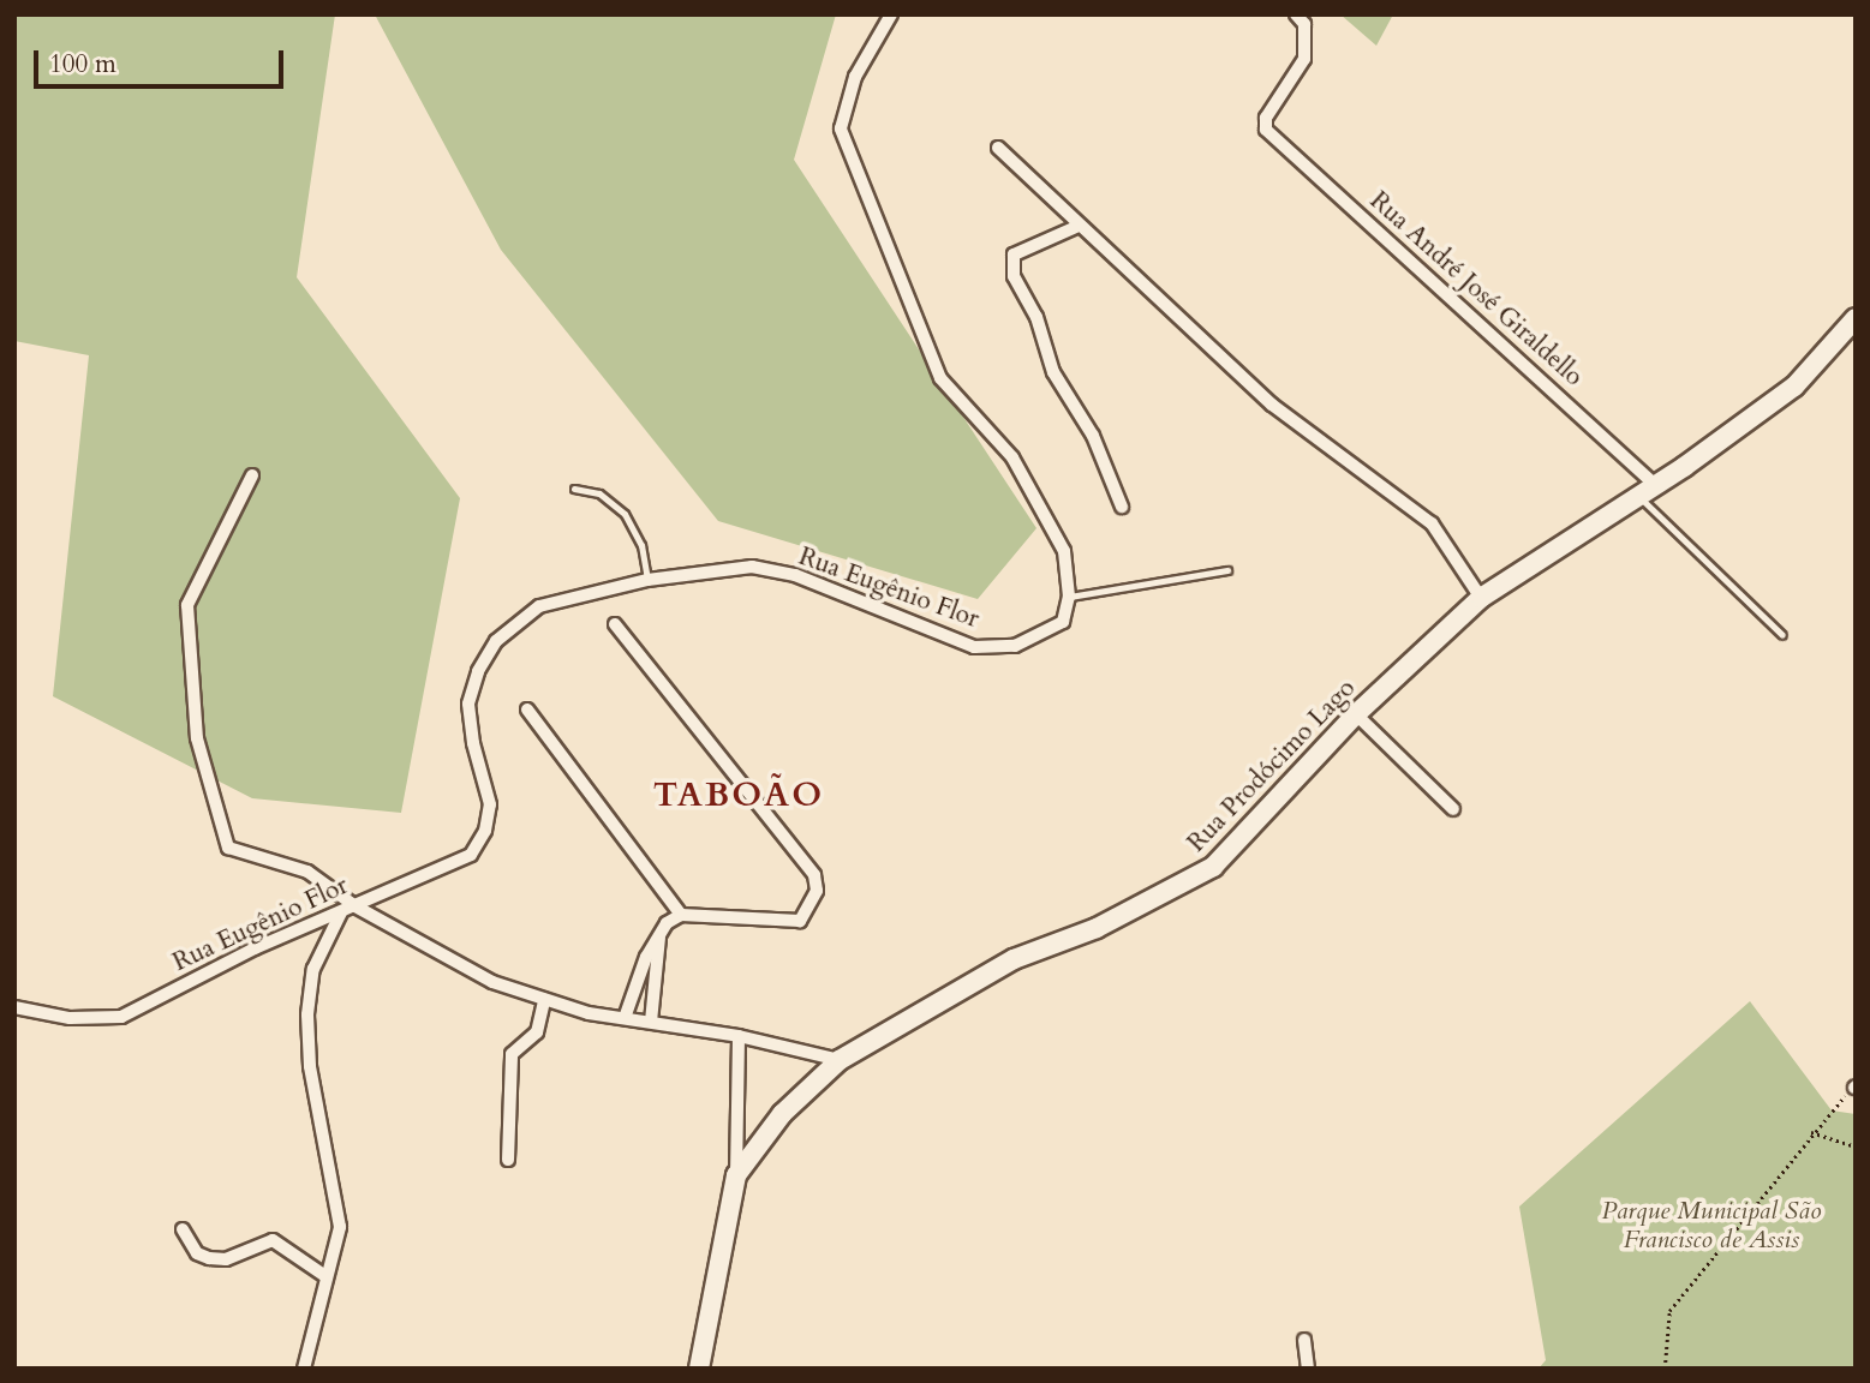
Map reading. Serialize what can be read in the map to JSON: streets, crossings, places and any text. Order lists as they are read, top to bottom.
{
  "streets": {
    "main road": ["Rua Prodócimo Lago"],
    "street": ["Rua André José Giraldello", "Rua Eugênio Flor"]
  },
  "crossings": [
    ["Rua André José Giraldello", "Rua Prodócimo Lago"]
  ],
  "districts": ["TABOÃO"],
  "parks": ["Parque Municipal São Francisco de Assis"],
  "scale_bar": "100 m"
}
